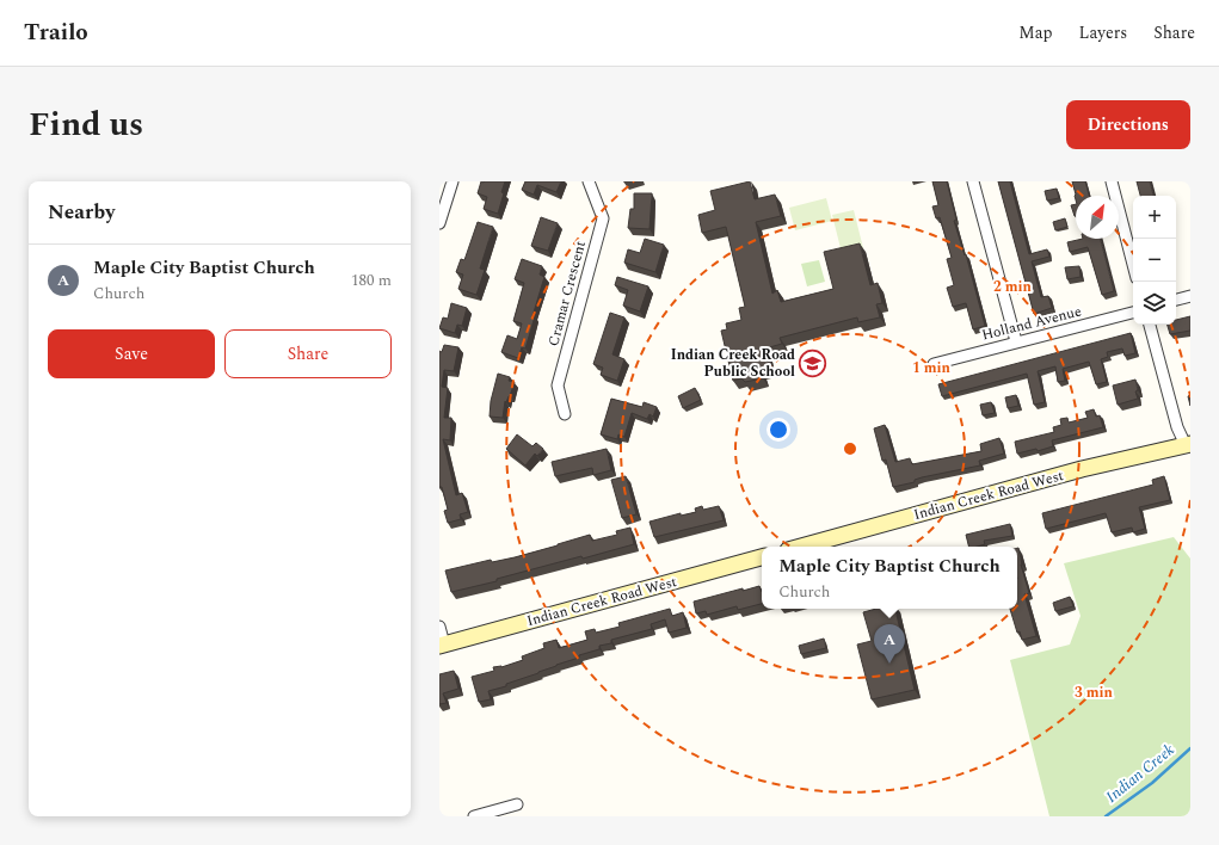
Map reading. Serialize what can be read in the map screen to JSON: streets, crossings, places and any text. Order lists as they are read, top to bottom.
{
  "streets": {
    "street": ["Cramar Crescent", "Holland Avenue", "Indian Creek Road West"]
  },
  "water": ["Indian Creek"],
  "places": {
    "school or university": ["Indian Creek Road Public School"]
  },
  "north": "top right",
  "page": {
    "header": "Trailo",
    "nav": ["Map", "Layers", "Share"],
    "title": "Find us",
    "buttons": [
      "Directions",
      ["Save", "Share"]
    ],
    "heading": "Nearby",
    "map_buttons": ["+", "−"],
    "list": [
      {
        "mark": "A",
        "name": "Maple City Baptist Church",
        "note": "Church",
        "value": "180 m"
      }
    ],
    "popup": ["Maple City Baptist Church", "Church"],
    "pins": "A"
  },
  "rings": ["2 min", "1 min", "3 min"]
}
